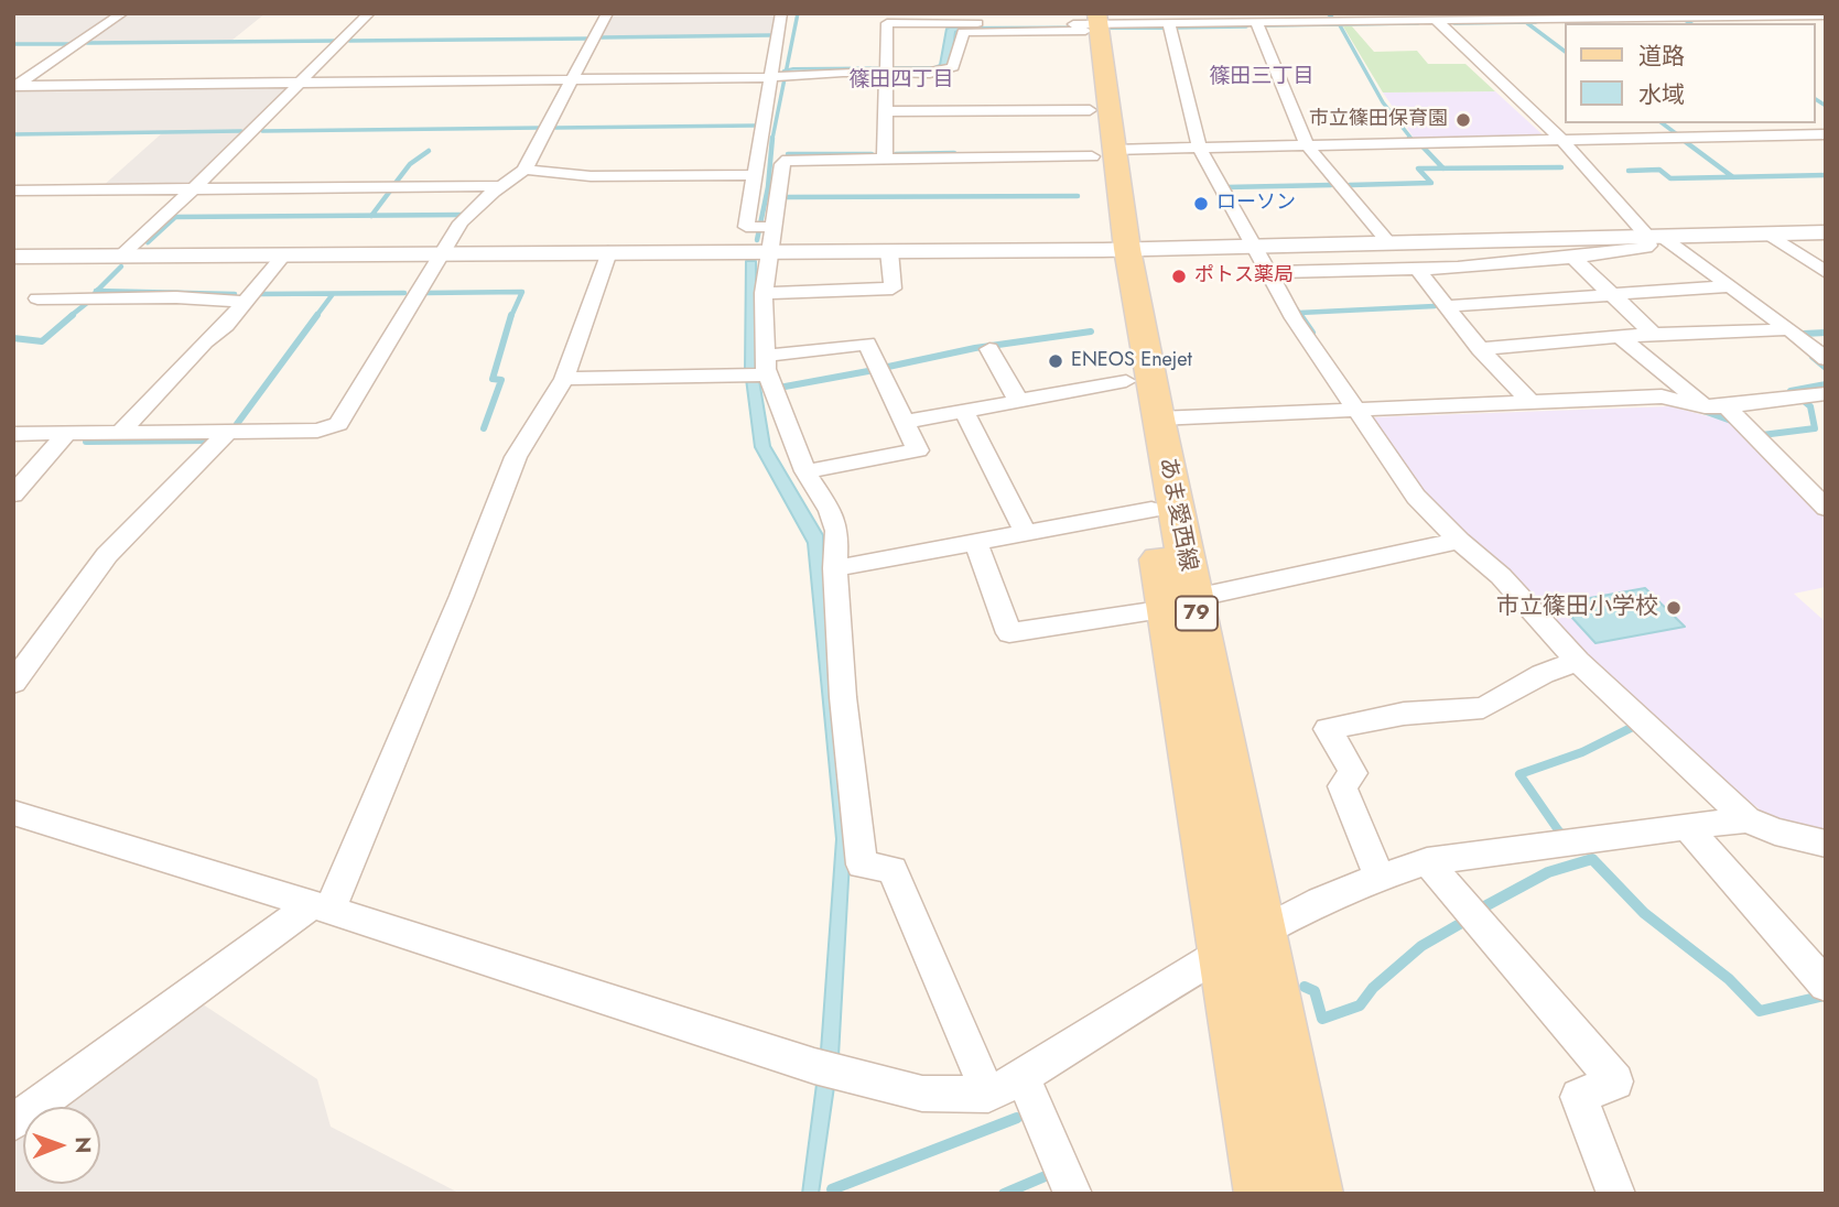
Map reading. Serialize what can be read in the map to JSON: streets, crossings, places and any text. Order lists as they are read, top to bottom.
{
  "streets": {
    "main road": ["あま愛西線", "79"]
  },
  "districts": ["篠田三丁目", "篠田四丁目"],
  "places": [
    "市立篠田保育園",
    "ローソン",
    "ポトス薬局",
    "ENEOS Enejet",
    "市立篠田小学校"
  ],
  "legend": ["道路", "水域"],
  "north": "right"
}
